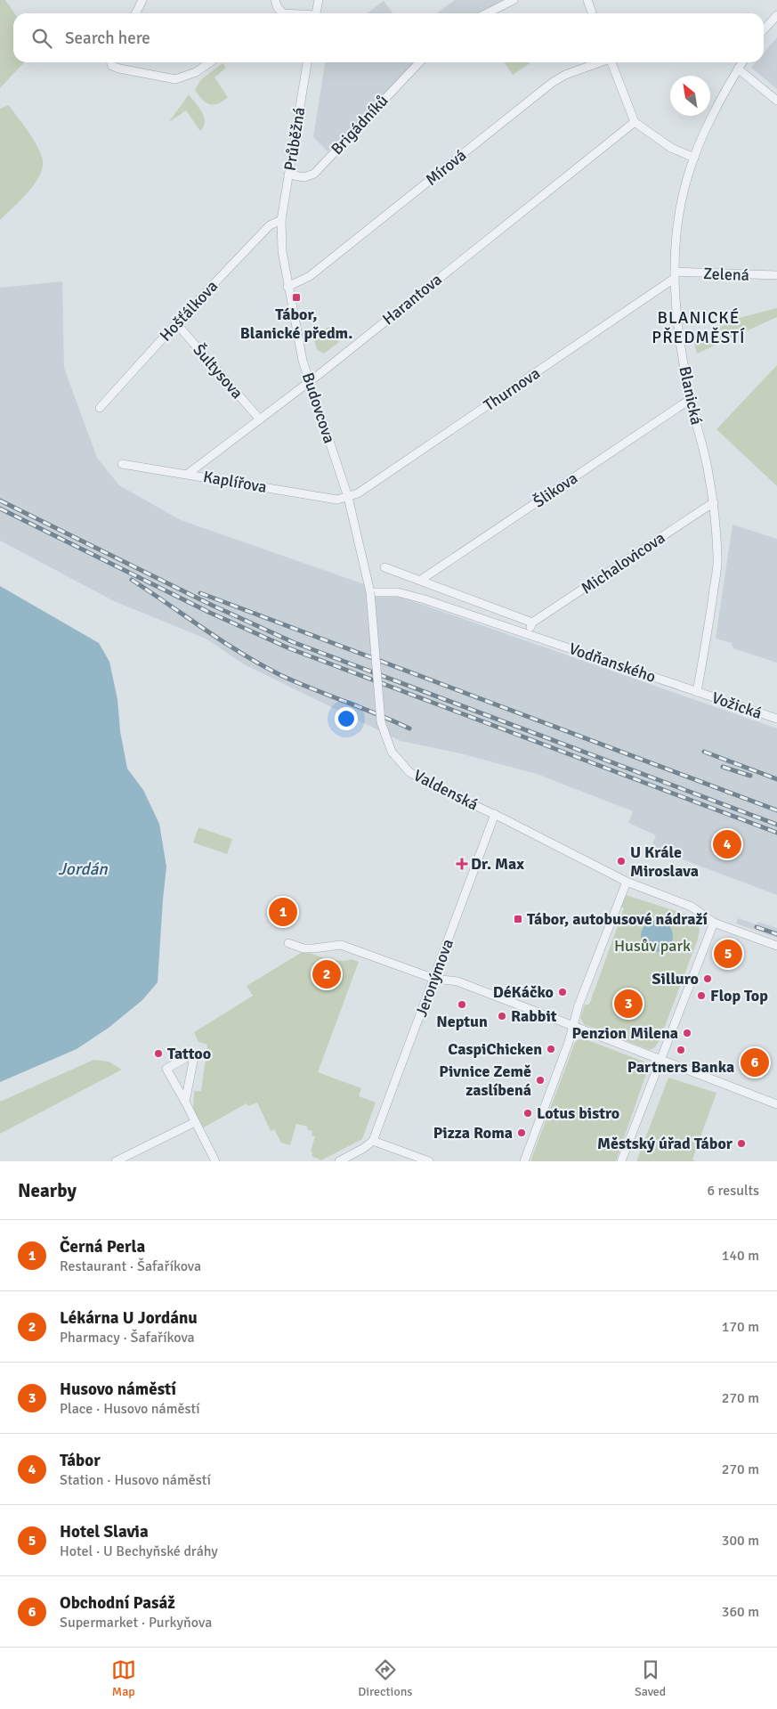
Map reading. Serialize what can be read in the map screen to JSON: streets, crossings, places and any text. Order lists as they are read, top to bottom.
{
  "streets": {
    "street": [
      "Brigádníků",
      "Průběžná",
      "Mírová",
      "Zelená",
      "Harantova",
      "Hošťálkova",
      "Šultysova",
      "Thurnova",
      "Blanická",
      "Budovcova",
      "Kaplířova",
      "Šlikova",
      "Michalovicova",
      "Vodňanského",
      "Vožická",
      "Valdenská",
      "Jeronýmova"
    ]
  },
  "crossings": [
    ["Brigádníků", "Průběžná"],
    ["Průběžná", "Hošťálkova"],
    ["Průběžná", "Budovcova"],
    ["Mírová", "Budovcova"],
    ["Zelená", "Thurnova"],
    ["Zelená", "Blanická"],
    ["Harantova", "Šultysova"],
    ["Harantova", "Budovcova"],
    ["Harantova", "Kaplířova"],
    ["Hošťálkova", "Šultysova"],
    ["Hošťálkova", "Budovcova"],
    ["Thurnova", "Blanická"],
    ["Thurnova", "Budovcova"],
    ["Thurnova", "Kaplířova"],
    ["Blanická", "Šlikova"],
    ["Blanická", "Michalovicova"],
    ["Blanická", "Vodňanského"],
    ["Blanická", "Vožická"],
    ["Budovcova", "Kaplířova"],
    ["Budovcova", "Vodňanského"],
    ["Budovcova", "Valdenská"],
    ["Vodňanského", "Vožická"],
    ["Vodňanského", "Valdenská"],
    ["Valdenská", "Jeronýmova"]
  ],
  "districts": ["BLANICKÉ PŘEDMĚSTÍ"],
  "water": ["Jordán"],
  "parks": ["Husův park"],
  "places": {
    "transit": ["Tábor, Blanické předm.", "Tábor, autobusové nádraží"],
    "other": [
      "U Krále Miroslava",
      "Silluro",
      "DéKáčko",
      "Flop Top",
      "Neptun",
      "Rabbit",
      "Penzion Milena",
      "CaspiChicken",
      "Partners Banka",
      "Tattoo",
      "Pivnice Země zaslíbená",
      "Lotus bistro",
      "Pizza Roma",
      "Městský úřad Tábor"
    ],
    "health": ["Dr. Max"]
  },
  "north": "top left",
  "page": {
    "search": "Search here",
    "pins": [
      "4",
      "1",
      "5",
      "2",
      "3",
      "6"
    ],
    "heading": ["Nearby", "6 results"],
    "list": [
      {
        "mark": "1",
        "name": "Černá Perla",
        "note": "Restaurant · Šafaříkova",
        "value": "140 m"
      },
      {
        "mark": "2",
        "name": "Lékárna U Jordánu",
        "note": "Pharmacy · Šafaříkova",
        "value": "170 m"
      },
      {
        "mark": "3",
        "name": "Husovo náměstí",
        "note": "Place · Husovo náměstí",
        "value": "270 m"
      },
      {
        "mark": "4",
        "name": "Tábor",
        "note": "Station · Husovo náměstí",
        "value": "270 m"
      },
      {
        "mark": "5",
        "name": "Hotel Slavia",
        "note": "Hotel · U Bechyňské dráhy",
        "value": "300 m"
      },
      {
        "mark": "6",
        "name": "Obchodní Pasáž",
        "note": "Supermarket · Purkyňova",
        "value": "360 m"
      }
    ],
    "nav": ["Map", "Directions", "Saved"]
  }
}
